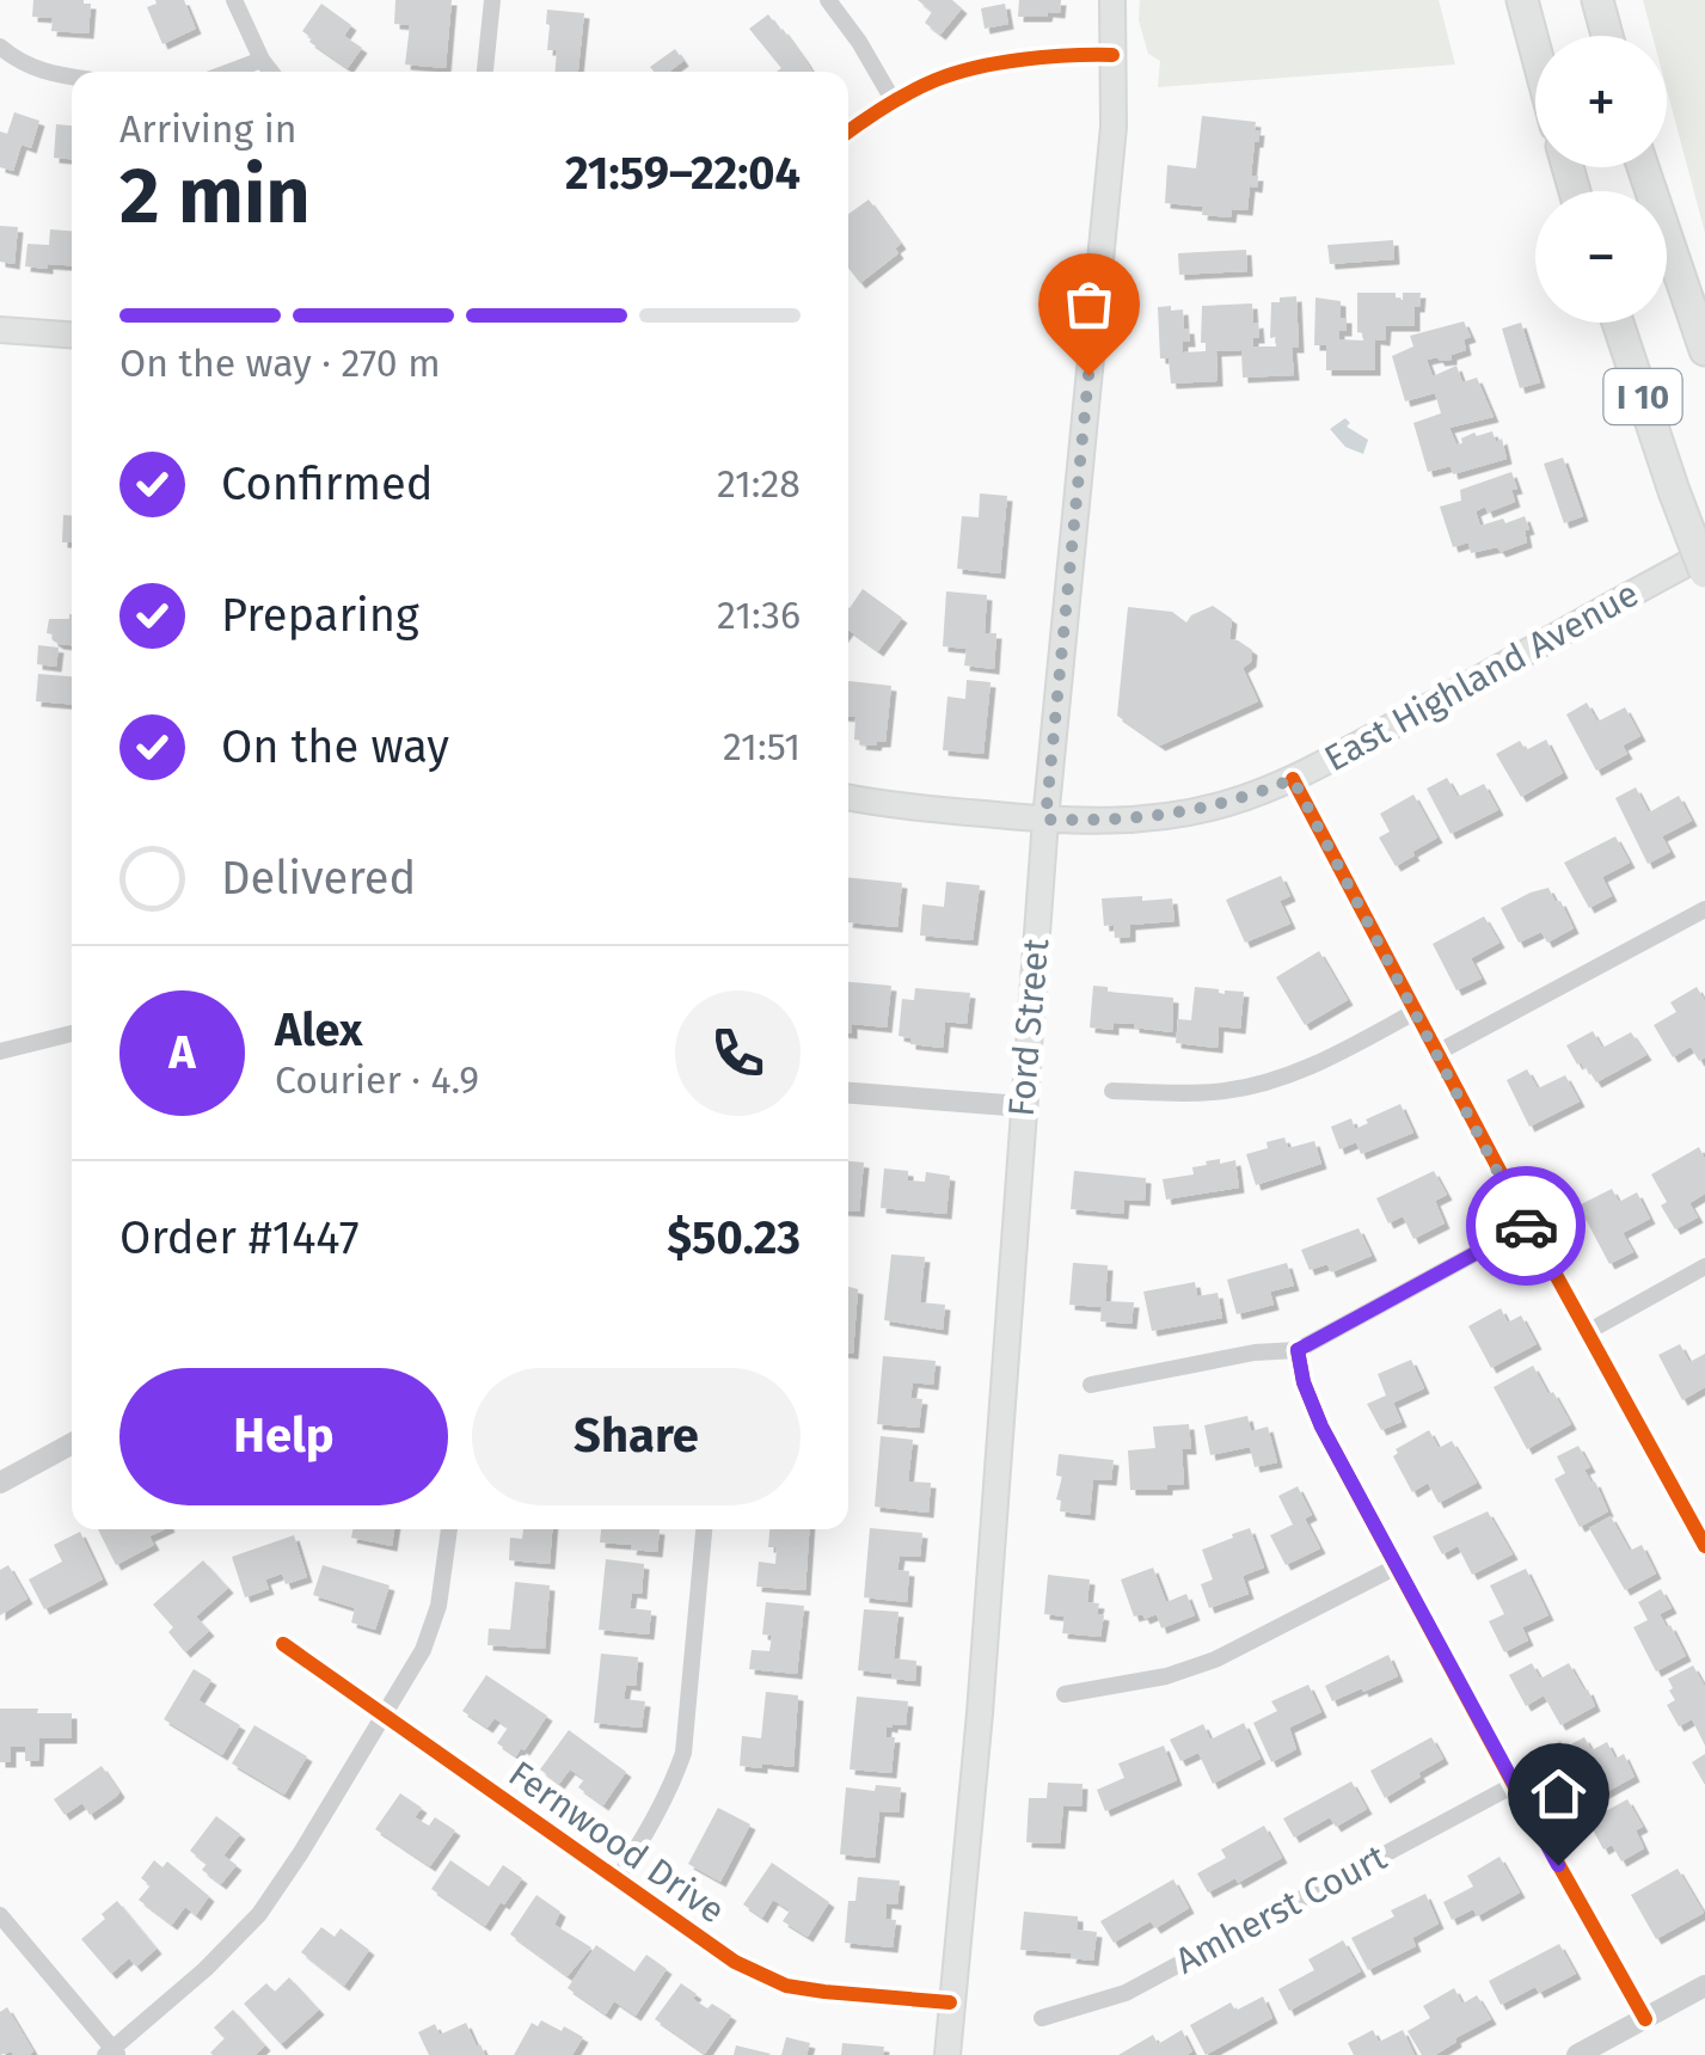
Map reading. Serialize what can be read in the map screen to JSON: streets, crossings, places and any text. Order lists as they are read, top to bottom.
{
  "streets": {
    "highway": ["I 10"],
    "main road": ["East Highland Avenue", "Ford Street"],
    "street": ["Fernwood Drive", "Amherst Court"]
  },
  "crossings": [
    ["East Highland Avenue", "Ford Street"],
    ["Ford Street", "Fernwood Drive"]
  ],
  "page": {
    "map_buttons": ["+", "−"],
    "heading": ["2 min", "Arriving in", "21:59–22:04"],
    "panel": [
      "Alex",
      "Courier · 4.9",
      "Order #1447",
      "$50.23"
    ],
    "bar": "On the way · 270 m",
    "list": [
      ["Confirmed", "21:28"],
      ["Preparing", "21:36"],
      ["On the way", "21:51"],
      "Delivered"
    ],
    "round": "A",
    "buttons": ["Help", "Share"]
  }
}
